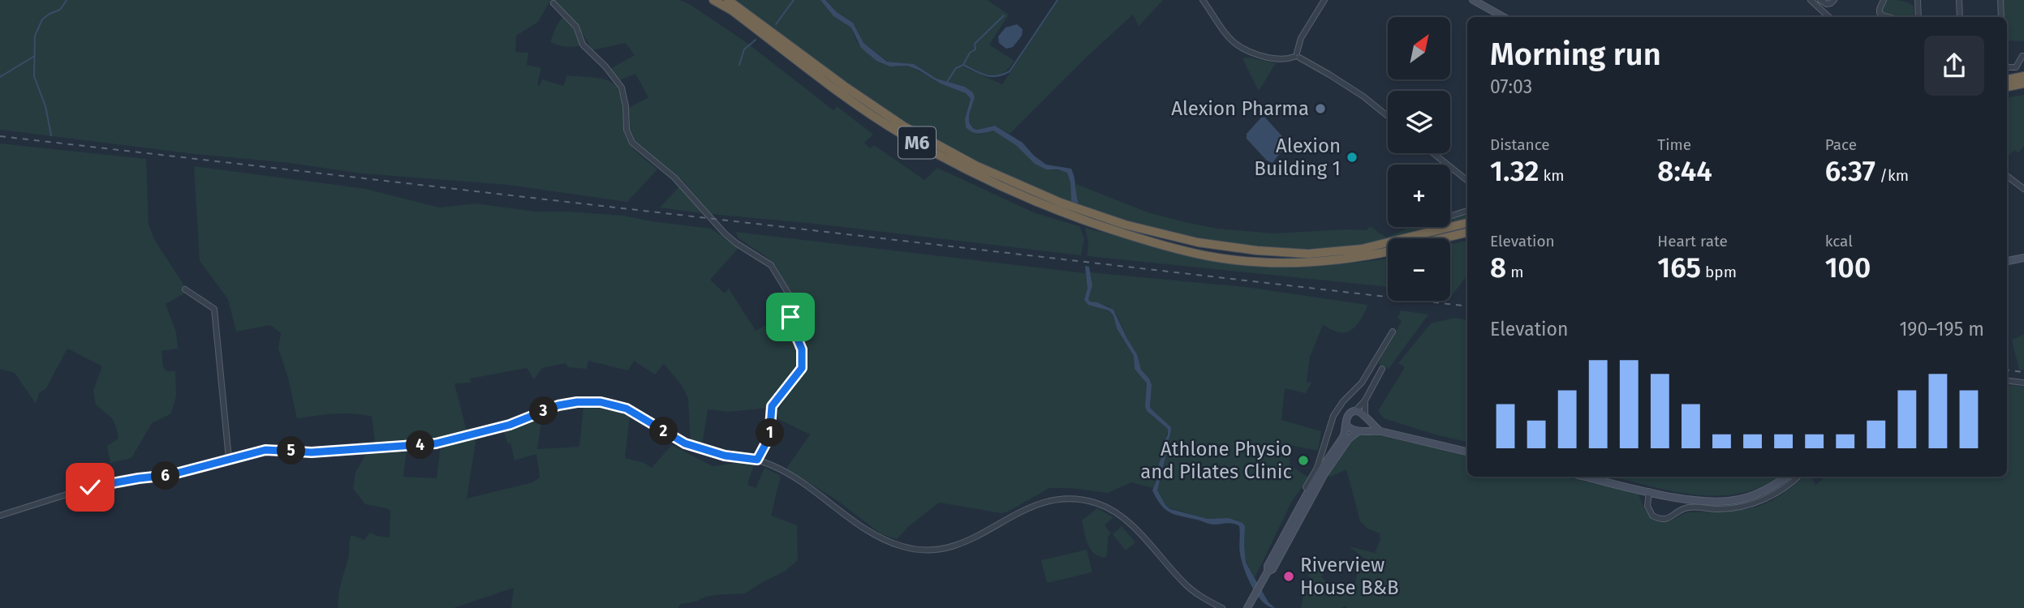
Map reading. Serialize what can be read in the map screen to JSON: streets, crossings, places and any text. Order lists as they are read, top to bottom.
{
  "streets": {
    "highway": ["M6"]
  },
  "places": [
    "Alexion Pharma",
    "Alexion Building 1",
    "Athlone Physio and Pilates Clinic",
    "Riverview House B&B"
  ],
  "north": "top right",
  "page": {
    "map_buttons": ["+", "−"],
    "heading": ["Morning run", "07:03"],
    "stats": [
      ["Distance", "1.32 km"],
      ["Time", "8:44"],
      ["Pace", "6:37 /km"],
      ["Elevation", "8 m"],
      ["Heart rate", "165 bpm"],
      ["kcal", "100"]
    ],
    "chart": ["Elevation", "190–195 m"],
    "pins": [
      "3",
      "2",
      "1",
      "4",
      "5",
      "6"
    ]
  }
}
